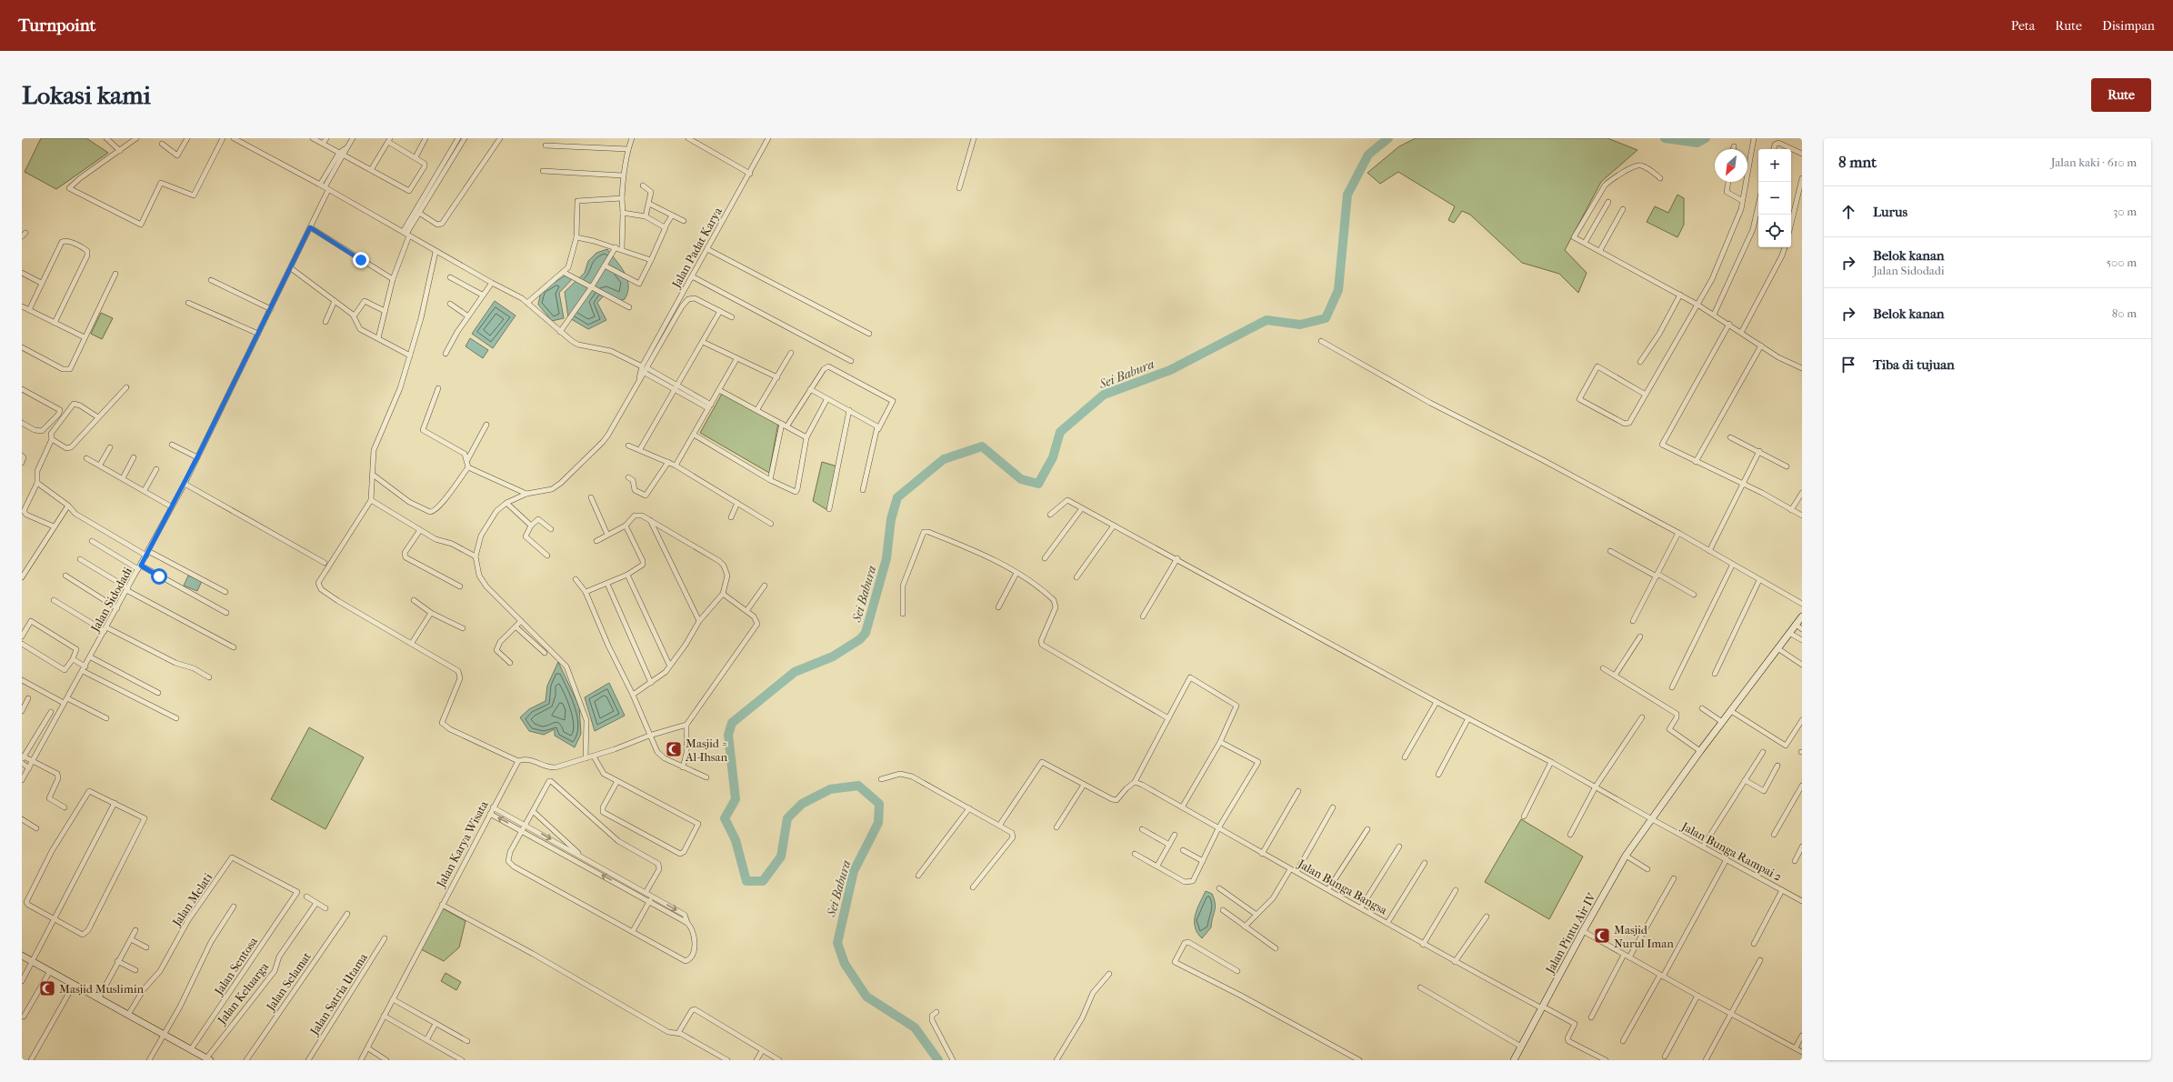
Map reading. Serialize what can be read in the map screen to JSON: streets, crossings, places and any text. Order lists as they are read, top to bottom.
{
  "streets": {
    "main road": ["Jalan Pintu Air IV"],
    "street": [
      "Jalan Padat Karya",
      "Jalan Sidodadi",
      "Jalan Karya Wisata",
      "Jalan Bunga Rampai 2",
      "Jalan Bunga Bangsa",
      "Jalan Melati",
      "Jalan Sentosa",
      "Jalan Selamat",
      "Jalan Keluarga",
      "Jalan Satria Utama"
    ]
  },
  "crossings": [
    ["Jalan Bunga Rampai 2", "Jalan Pintu Air IV"],
    ["Jalan Bunga Bangsa", "Jalan Pintu Air IV"],
    ["Jalan Melati", "Jalan Sentosa"]
  ],
  "water": ["Sei Babura"],
  "places": {
    "mosque": ["Masjid = Al-Ihsan", "Masjid Nurul Iman", "Masjid Muslimin"]
  },
  "north": "bottom left",
  "page": {
    "header": "Turnpoint",
    "nav": ["Peta", "Rute", "Disimpan"],
    "buttons": "Rute",
    "title": "Lokasi kami",
    "heading": ["8 mnt", "Jalan kaki · 610 m"],
    "map_buttons": ["+", "−"],
    "list": [
      ["Lurus", "30 m"],
      ["Belok kanan", "Jalan Sidodadi", "500 m"],
      ["Belok kanan", "80 m"],
      "Tiba di tujuan"
    ]
  }
}
